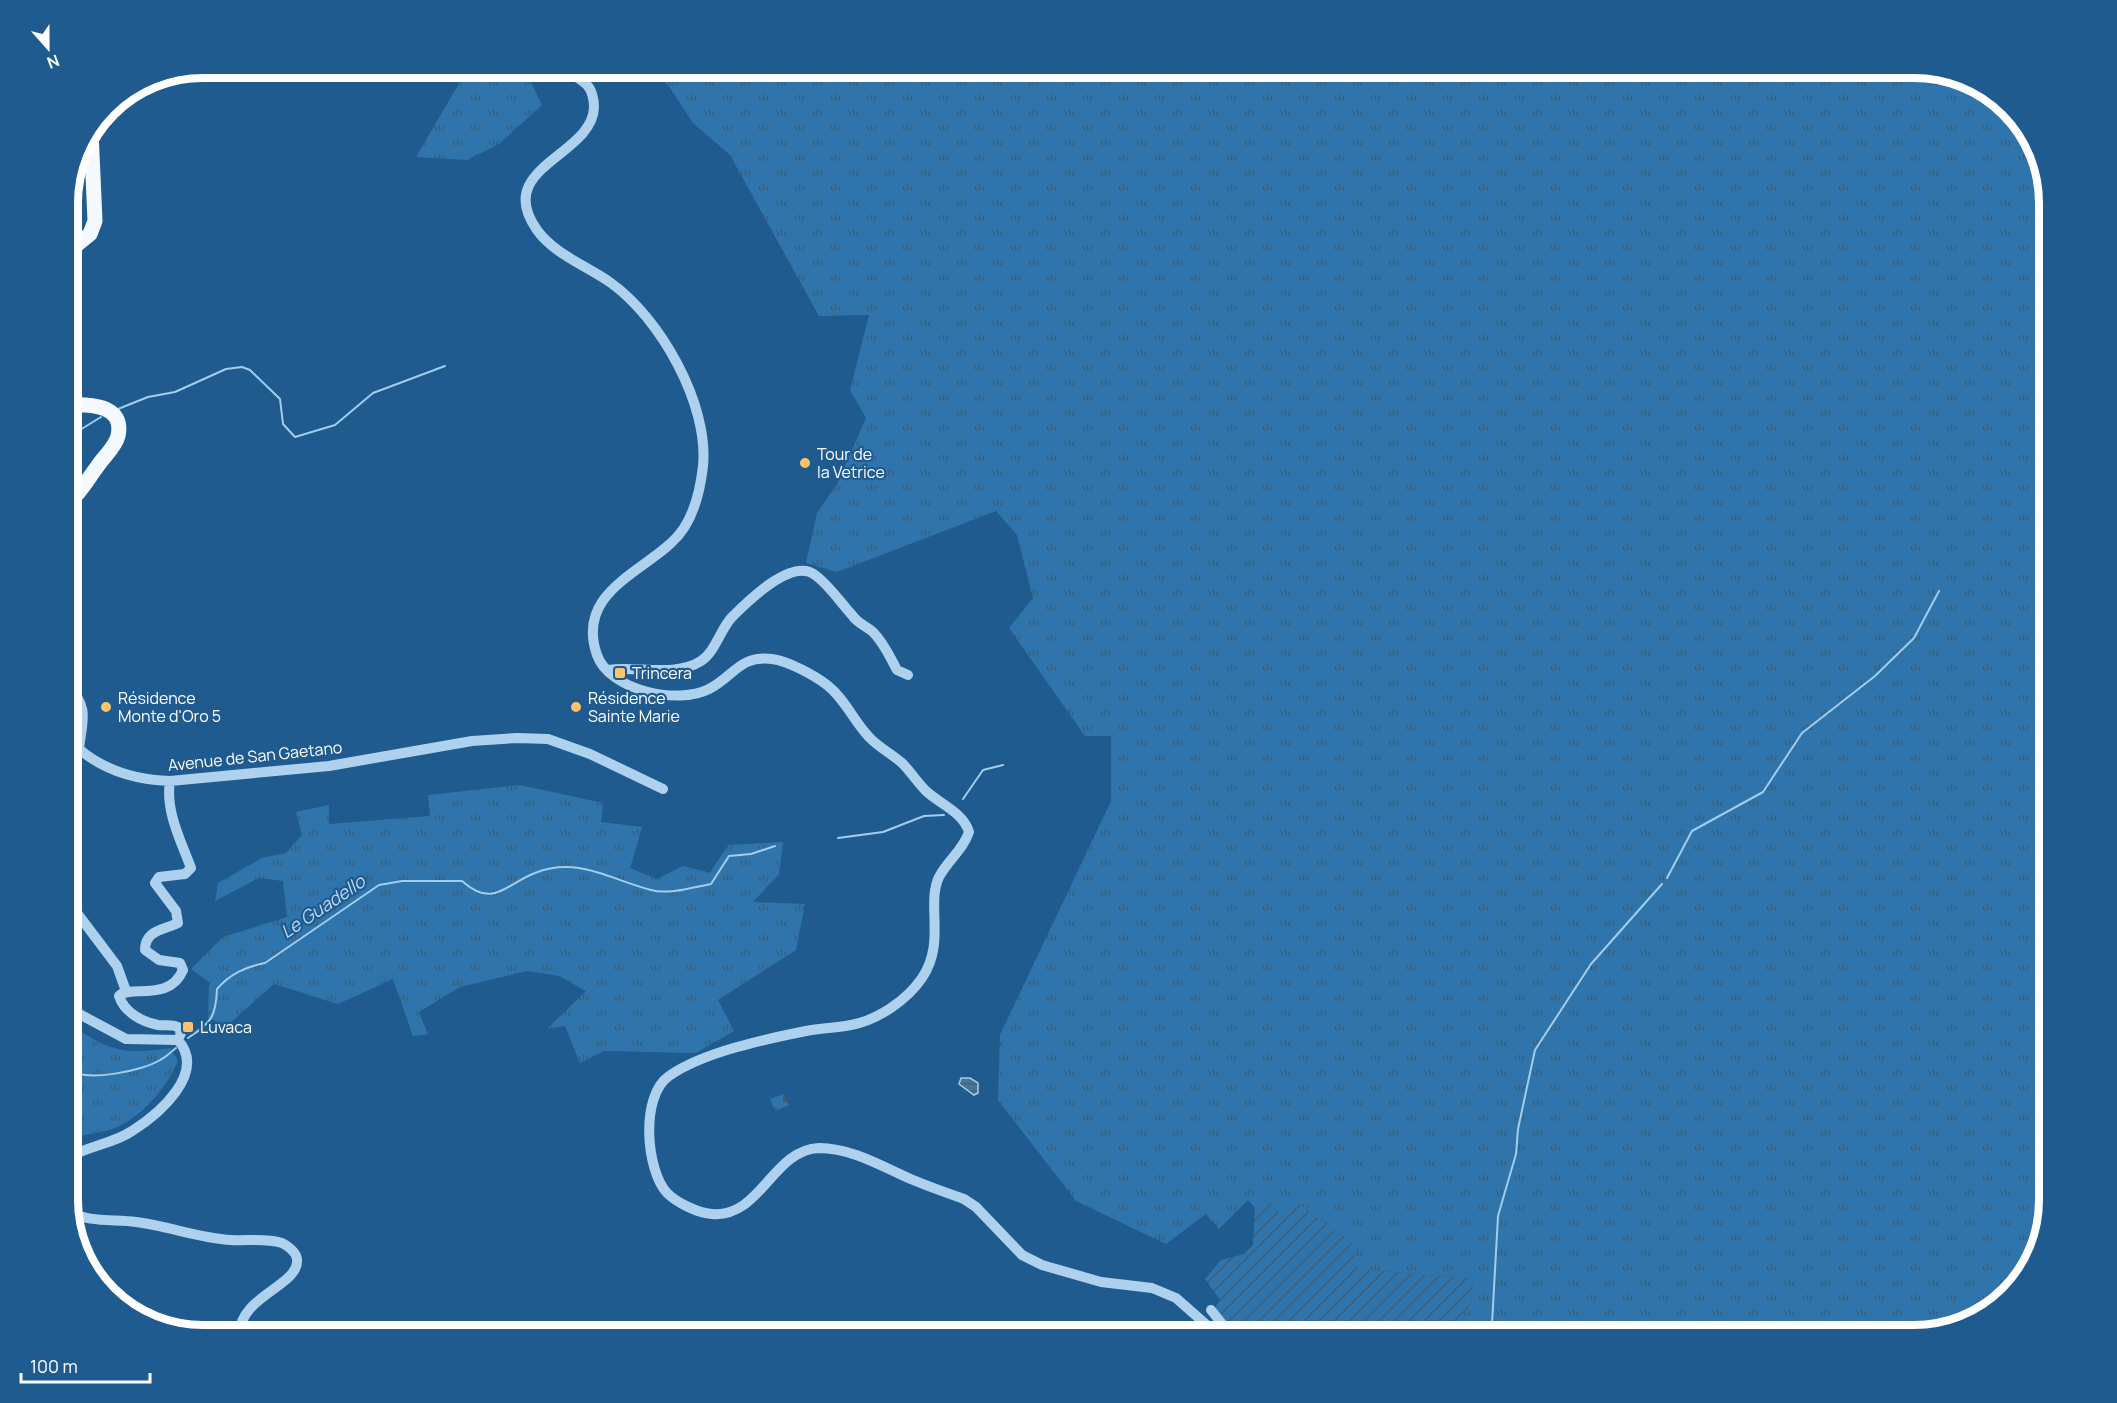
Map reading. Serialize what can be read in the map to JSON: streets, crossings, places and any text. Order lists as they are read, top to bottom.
{
  "streets": {
    "street": ["Avenue de San Gaetano"]
  },
  "water": ["Le Guadello"],
  "places": {
    "other": ["Tour de la Vetrice", "Résidence Monte d'Oro 5", "Résidence Sainte Marie"],
    "transit": ["Trincera", "Luvaca"]
  },
  "scale_bar": "100 m",
  "north": "bottom"
}
